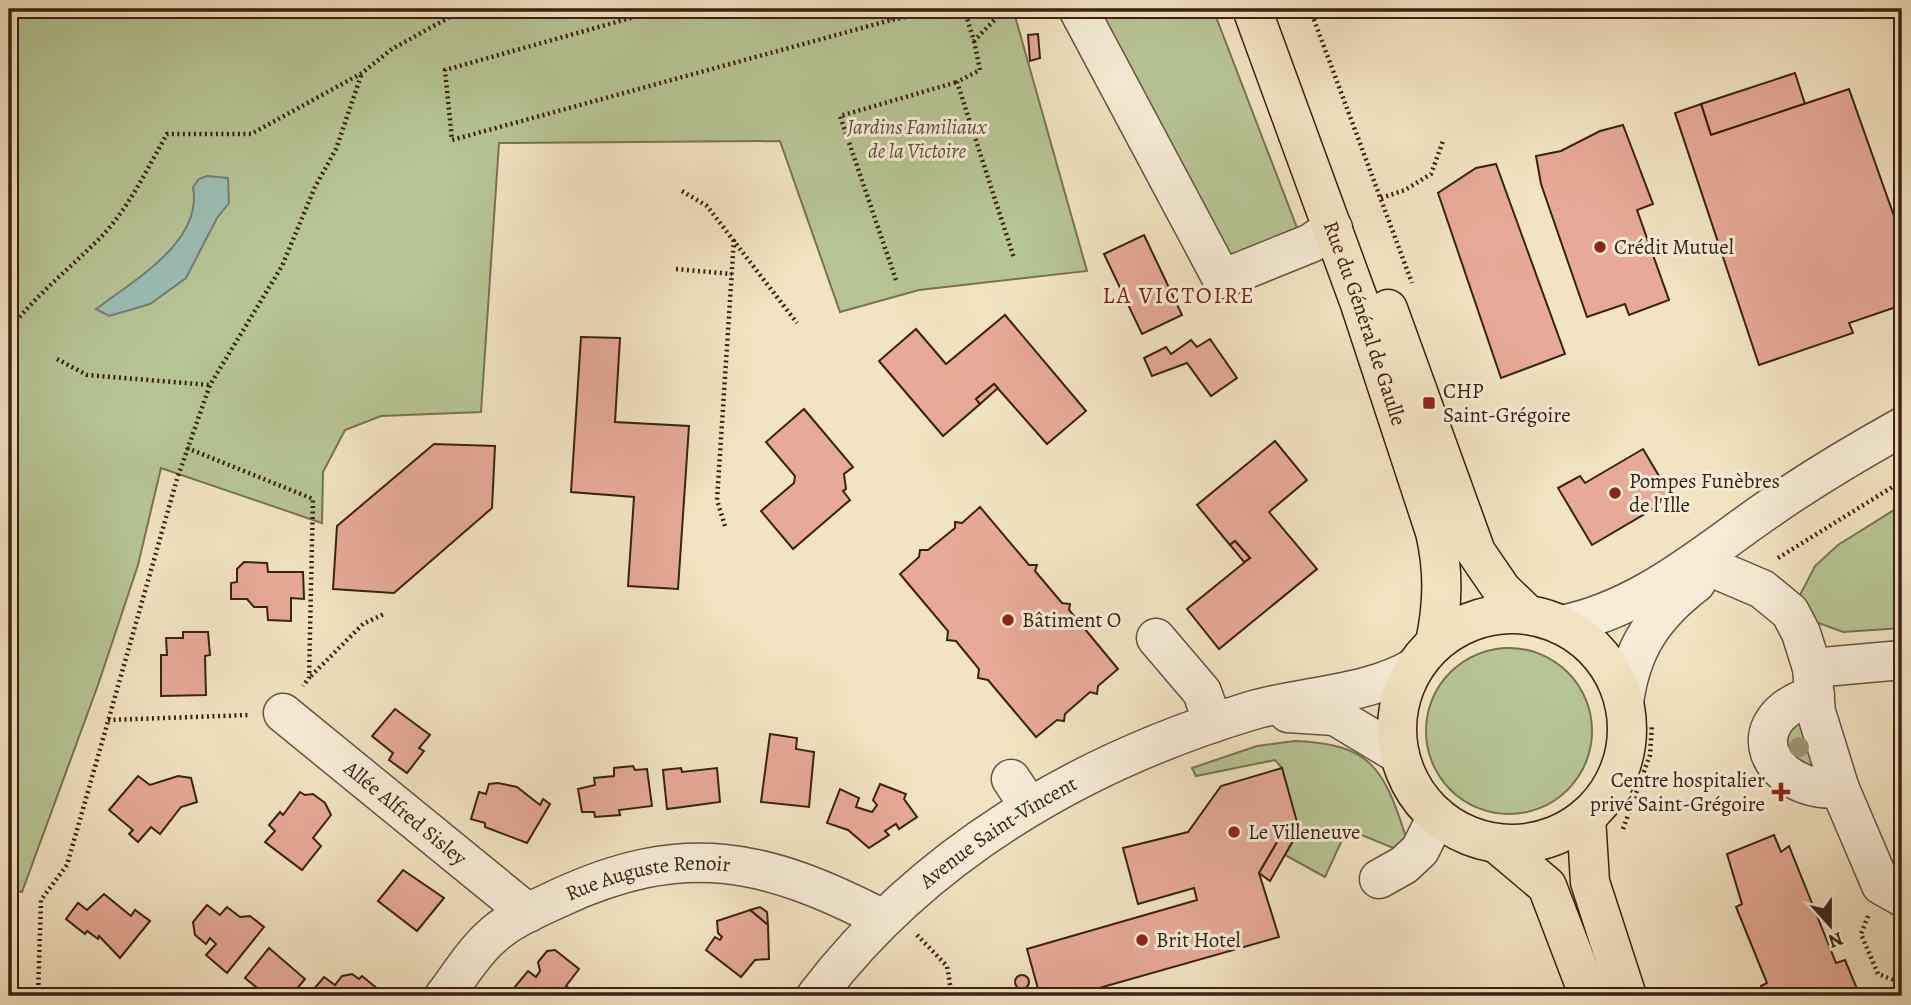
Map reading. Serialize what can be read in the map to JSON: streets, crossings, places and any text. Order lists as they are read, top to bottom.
{
  "streets": {
    "main road": ["Rue du Général de Gaulle"],
    "street": ["Allée Alfred Sisley", "Avenue Saint-Vincent", "Rue Auguste Renoir"]
  },
  "crossings": [
    ["Rue du Général de Gaulle", "Avenue Saint-Vincent"],
    ["Allée Alfred Sisley", "Rue Auguste Renoir"],
    ["Avenue Saint-Vincent", "Rue Auguste Renoir"]
  ],
  "districts": ["LA VICTOIRE"],
  "parks": ["Jardins Familiaux de la Victoire"],
  "places": {
    "other": [
      "Crédit Mutuel",
      "Pompes Funèbres de l'Ille",
      "Bâtiment O",
      "Le Villeneuve",
      "Brit Hotel"
    ],
    "transit": ["CHP Saint-Grégoire"],
    "health": ["Centre hospitalier privé Saint-Grégoire"]
  },
  "north": "bottom"
}
